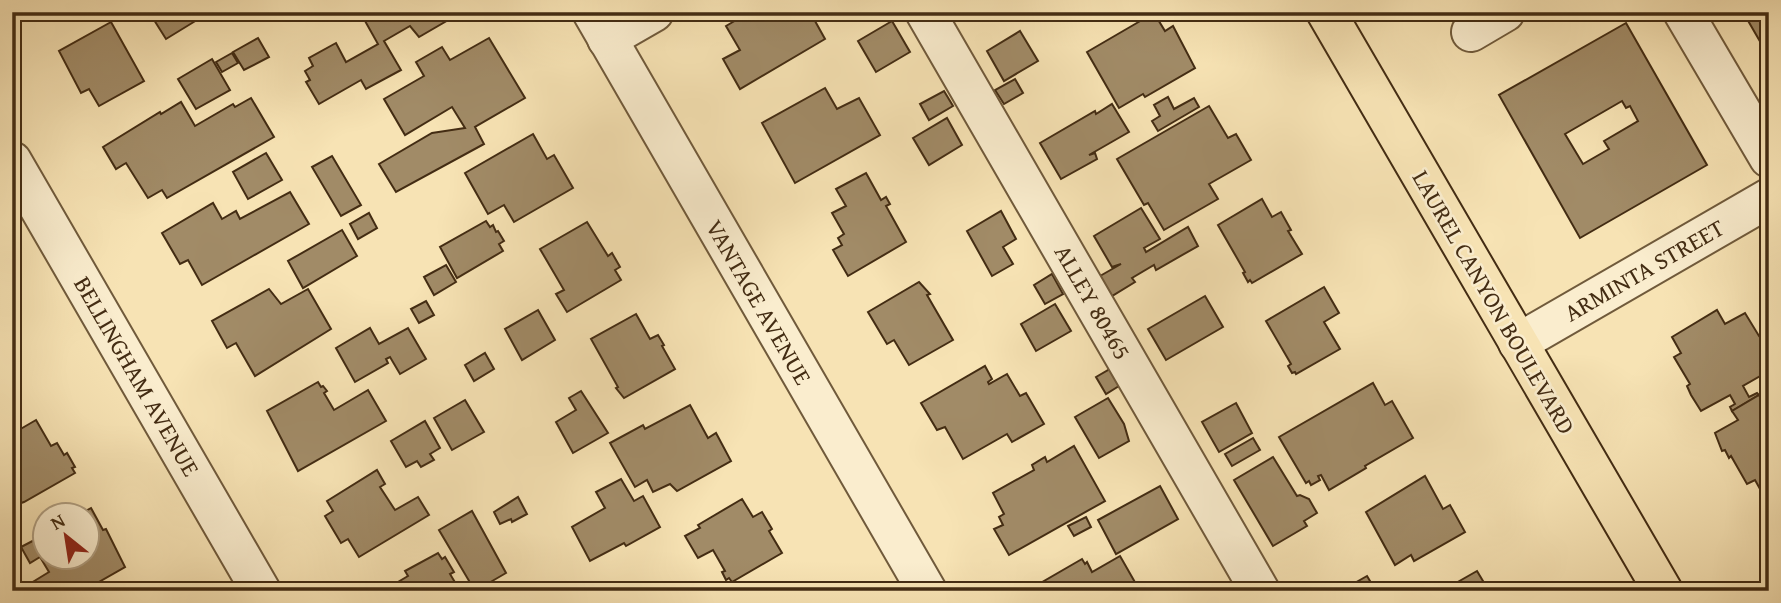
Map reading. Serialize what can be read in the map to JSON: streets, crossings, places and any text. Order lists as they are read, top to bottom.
{
  "streets": {
    "main road": ["LAUREL CANYON BOULEVARD"],
    "street": [
      "ARMINTA STREET",
      "VANTAGE AVENUE",
      "ALLEY 80465",
      "BELLINGHAM AVENUE"
    ]
  },
  "crossings": [
    ["ARMINTA STREET", "LAUREL CANYON BOULEVARD"]
  ],
  "north": "top left"
}
